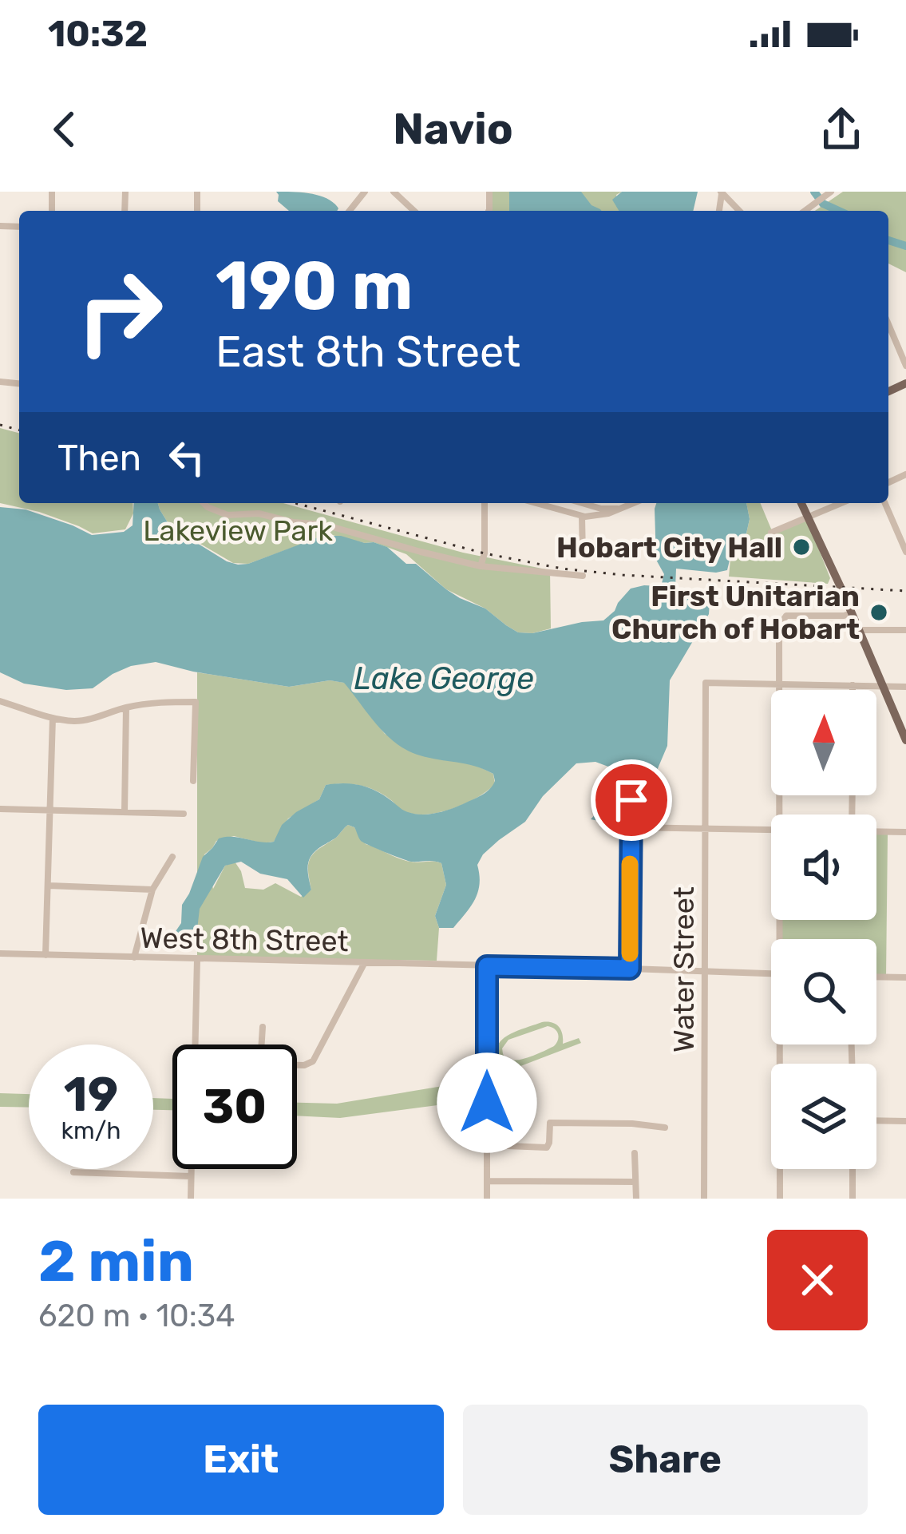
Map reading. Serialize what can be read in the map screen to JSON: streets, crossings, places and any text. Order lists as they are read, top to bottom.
{
  "streets": {
    "street": ["West 8th Street", "Water Street"]
  },
  "crossings": [
    ["West 8th Street", "Water Street"]
  ],
  "water": ["Lake George"],
  "parks": ["Lakeview Park"],
  "places": ["Hobart City Hall", "First Unitarian Church of Hobart"],
  "north": "top",
  "page": {
    "status": "10:32",
    "header": "Navio",
    "turn": ["190 m", "East 8th Street"],
    "then": "Then",
    "speed": "19 km/h",
    "limit": "30",
    "heading": ["2 min", "620 m · 10:34"],
    "buttons": ["Exit", "Share"]
  }
}
